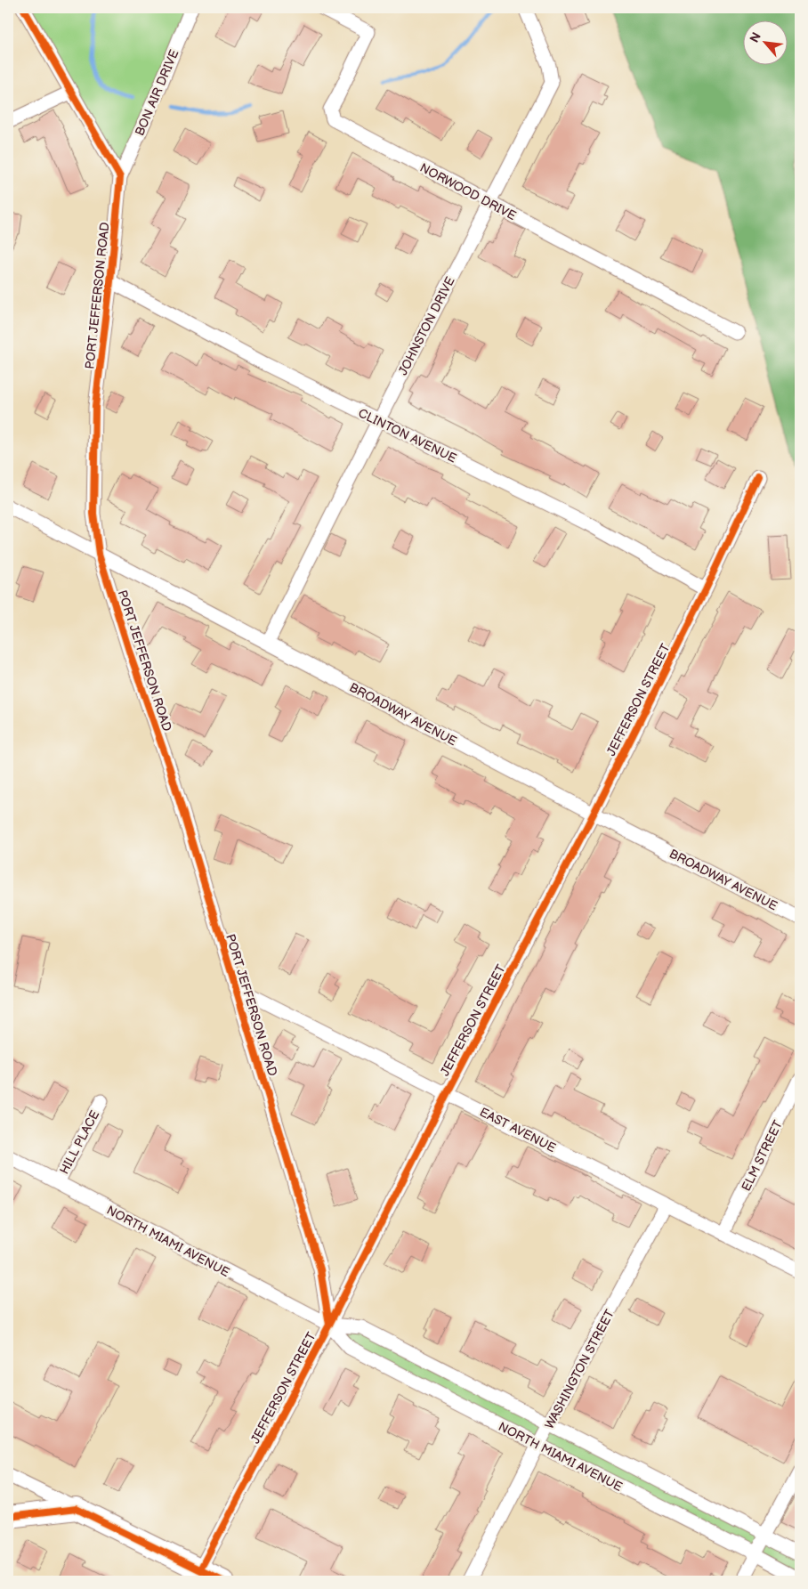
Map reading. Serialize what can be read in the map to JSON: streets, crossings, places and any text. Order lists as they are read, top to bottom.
{
  "streets": {
    "street": [
      "BON AIR DRIVE",
      "NORWOOD DRIVE",
      "PORT JEFFERSON ROAD",
      "JOHNSTON DRIVE",
      "CLINTON AVENUE",
      "JEFFERSON STREET",
      "BROADWAY AVENUE",
      "EAST AVENUE",
      "HILL PLACE",
      "ELM STREET",
      "NORTH MIAMI AVENUE",
      "WASHINGTON STREET"
    ]
  },
  "crossings": [
    ["BON AIR DRIVE", "PORT JEFFERSON ROAD"],
    ["NORWOOD DRIVE", "JOHNSTON DRIVE"],
    ["PORT JEFFERSON ROAD", "CLINTON AVENUE"],
    ["PORT JEFFERSON ROAD", "JEFFERSON STREET"],
    ["PORT JEFFERSON ROAD", "BROADWAY AVENUE"],
    ["PORT JEFFERSON ROAD", "EAST AVENUE"],
    ["PORT JEFFERSON ROAD", "NORTH MIAMI AVENUE"],
    ["JOHNSTON DRIVE", "CLINTON AVENUE"],
    ["JOHNSTON DRIVE", "BROADWAY AVENUE"],
    ["CLINTON AVENUE", "JEFFERSON STREET"],
    ["JEFFERSON STREET", "BROADWAY AVENUE"],
    ["JEFFERSON STREET", "EAST AVENUE"],
    ["JEFFERSON STREET", "NORTH MIAMI AVENUE"],
    ["EAST AVENUE", "ELM STREET"],
    ["EAST AVENUE", "WASHINGTON STREET"],
    ["HILL PLACE", "NORTH MIAMI AVENUE"],
    ["NORTH MIAMI AVENUE", "WASHINGTON STREET"]
  ],
  "north": "top left"
}
